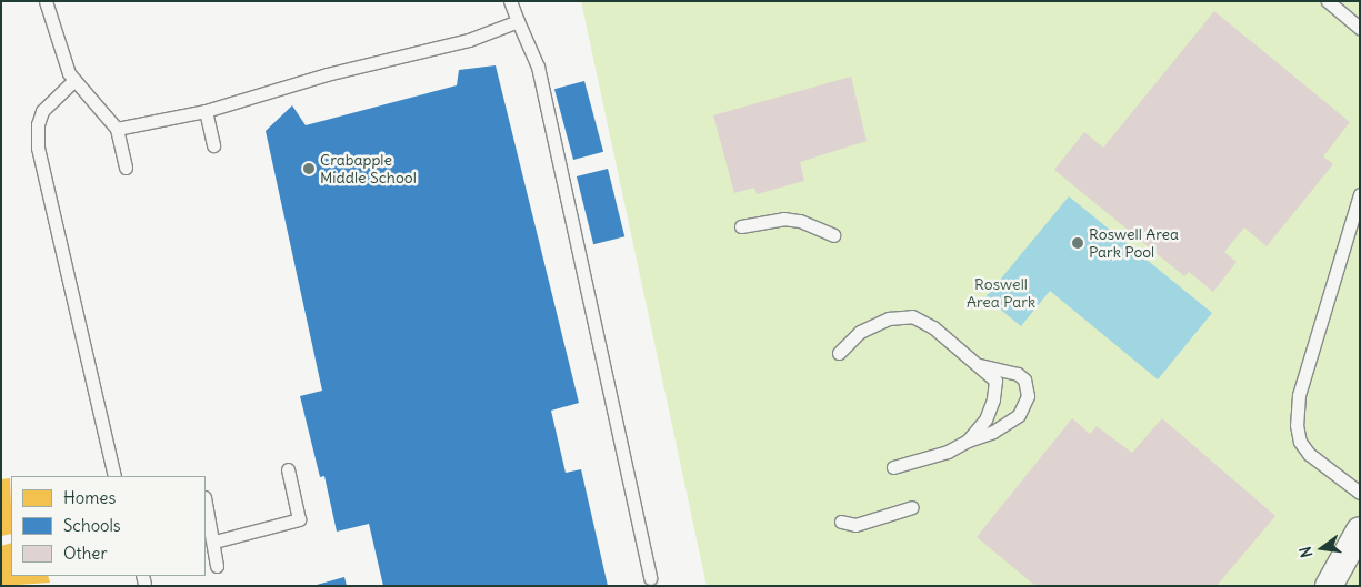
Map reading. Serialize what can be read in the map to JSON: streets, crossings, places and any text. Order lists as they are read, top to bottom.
{
  "parks": ["Roswell Area Park"],
  "places": ["Crabapple Middle School", "Roswell Area Park Pool"],
  "legend": ["Homes", "Schools", "Other"],
  "north": "left"
}
